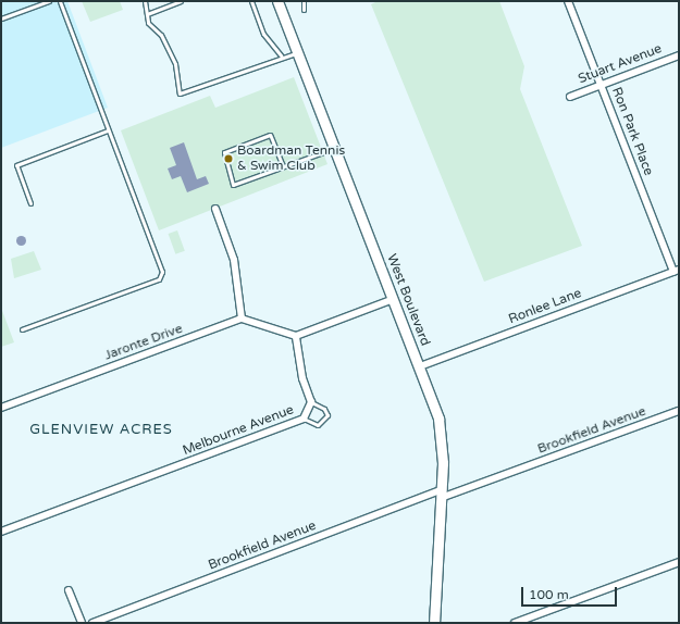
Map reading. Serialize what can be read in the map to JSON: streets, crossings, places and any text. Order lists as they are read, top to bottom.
{
  "streets": {
    "street": [
      "Stuart Avenue",
      "Ron Park Place",
      "West Boulevard",
      "Ronlee Lane",
      "Jaronte Drive",
      "Melbourne Avenue",
      "Brookfield Avenue"
    ]
  },
  "crossings": [
    ["Stuart Avenue", "Ron Park Place"],
    ["Ron Park Place", "Ronlee Lane"],
    ["West Boulevard", "Ronlee Lane"],
    ["West Boulevard", "Brookfield Avenue"]
  ],
  "districts": ["GLENVIEW ACRES"],
  "places": ["Boardman Tennis & Swim Club"],
  "scale_bar": "100 m"
}
